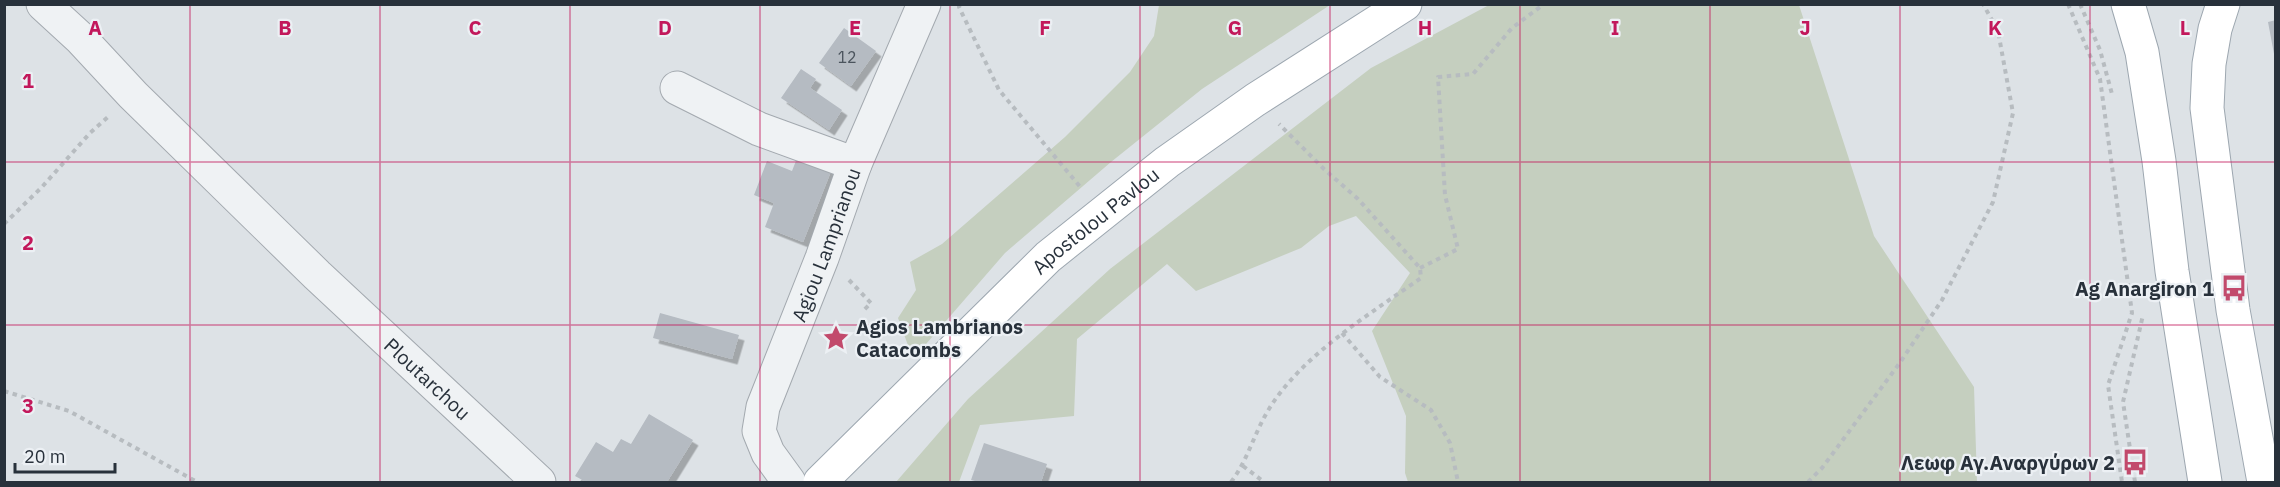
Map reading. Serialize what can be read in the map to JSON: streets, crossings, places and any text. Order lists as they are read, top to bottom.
{
  "streets": {
    "main road": ["Apostolou Pavlou"],
    "street": ["Agiou Lamprianou", "Ploutarchou"]
  },
  "places": {
    "bus stop": ["Ag Anargiron 1", "Λεωφ Αγ.Αναργύρων 2"],
    "place": ["Agios Lambrianos Catacombs"]
  },
  "house_numbers": ["12"],
  "scale_bar": "20 m",
  "grid": {
    "columns": [
      "A",
      "B",
      "C",
      "D",
      "E",
      "F",
      "G",
      "H",
      "I",
      "J",
      "K",
      "L"
    ],
    "rows": ["1", "2", "3"]
  }
}
